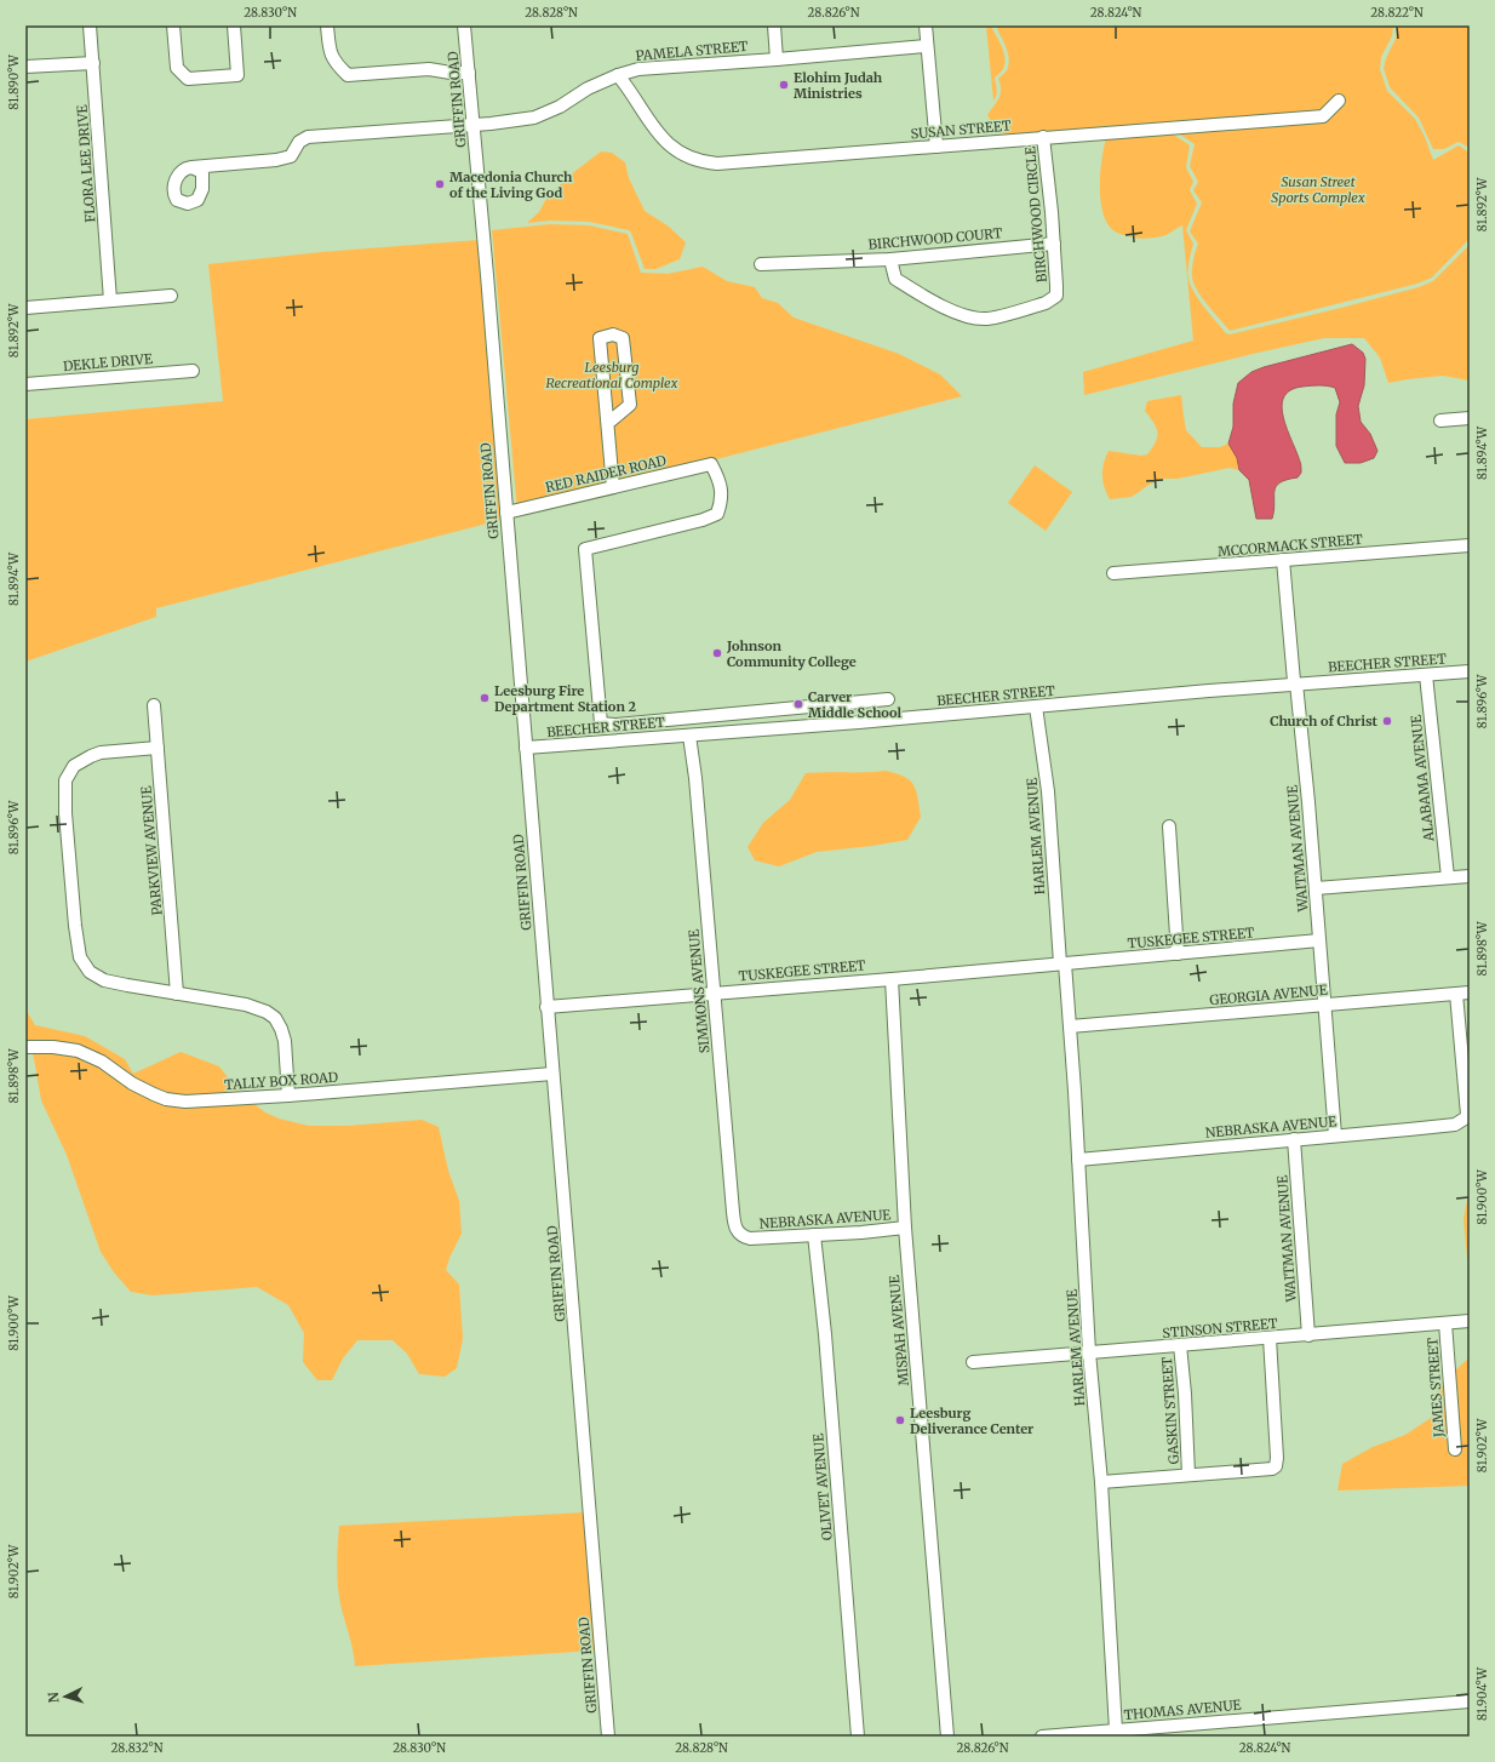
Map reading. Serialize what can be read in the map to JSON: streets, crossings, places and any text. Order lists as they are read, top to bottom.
{
  "streets": {
    "street": [
      "PAMELA STREET",
      "GRIFFIN ROAD",
      "SUSAN STREET",
      "FLORA LEE DRIVE",
      "BIRCHWOOD CIRCLE",
      "BIRCHWOOD COURT",
      "DEKLE DRIVE",
      "RED RAIDER ROAD",
      "MCCORMACK STREET",
      "BEECHER STREET",
      "ALABAMA AVENUE",
      "HARLEM AVENUE",
      "WAITMAN AVENUE",
      "PARKVIEW AVENUE",
      "TUSKEGEE STREET",
      "SIMMONS AVENUE",
      "GEORGIA AVENUE",
      "TALLY BOX ROAD",
      "NEBRASKA AVENUE",
      "STINSON STREET",
      "MISPAH AVENUE",
      "JAMES STREET",
      "GASKIN STREET",
      "OLIVET AVENUE",
      "THOMAS AVENUE"
    ]
  },
  "crossings": [
    ["PAMELA STREET", "GRIFFIN ROAD"],
    ["PAMELA STREET", "SUSAN STREET"],
    ["GRIFFIN ROAD", "RED RAIDER ROAD"],
    ["GRIFFIN ROAD", "BEECHER STREET"],
    ["GRIFFIN ROAD", "TUSKEGEE STREET"],
    ["GRIFFIN ROAD", "TALLY BOX ROAD"],
    ["SUSAN STREET", "BIRCHWOOD CIRCLE"],
    ["BIRCHWOOD CIRCLE", "BIRCHWOOD COURT"],
    ["MCCORMACK STREET", "WAITMAN AVENUE"],
    ["BEECHER STREET", "ALABAMA AVENUE"],
    ["BEECHER STREET", "HARLEM AVENUE"],
    ["BEECHER STREET", "WAITMAN AVENUE"],
    ["BEECHER STREET", "SIMMONS AVENUE"],
    ["HARLEM AVENUE", "TUSKEGEE STREET"],
    ["HARLEM AVENUE", "GEORGIA AVENUE"],
    ["HARLEM AVENUE", "NEBRASKA AVENUE"],
    ["HARLEM AVENUE", "STINSON STREET"],
    ["HARLEM AVENUE", "THOMAS AVENUE"],
    ["WAITMAN AVENUE", "TUSKEGEE STREET"],
    ["WAITMAN AVENUE", "GEORGIA AVENUE"],
    ["WAITMAN AVENUE", "NEBRASKA AVENUE"],
    ["WAITMAN AVENUE", "STINSON STREET"],
    ["TUSKEGEE STREET", "SIMMONS AVENUE"],
    ["TUSKEGEE STREET", "MISPAH AVENUE"],
    ["SIMMONS AVENUE", "NEBRASKA AVENUE"],
    ["GEORGIA AVENUE", "NEBRASKA AVENUE"],
    ["NEBRASKA AVENUE", "MISPAH AVENUE"],
    ["NEBRASKA AVENUE", "OLIVET AVENUE"],
    ["STINSON STREET", "JAMES STREET"],
    ["STINSON STREET", "GASKIN STREET"]
  ],
  "parks": ["Susan Street Sports Complex", "Leesburg Recreational Complex"],
  "places": [
    "Elohim Judah Ministries",
    "Macedonia Church of the Living God",
    "Johnson Community College",
    "Leesburg Fire Department Station 2",
    "Carver Middle School",
    "Church of Christ",
    "Leesburg Deliverance Center"
  ],
  "north": "left",
  "coordinates": [
    "28.830°N",
    "28.828°N",
    "28.826°N",
    "28.824°N",
    "28.822°N",
    "81.890°W",
    "81.892°W",
    "81.894°W",
    "81.896°W",
    "81.898°W",
    "81.900°W",
    "81.902°W",
    "81.904°W",
    "28.832°N"
  ]
}
